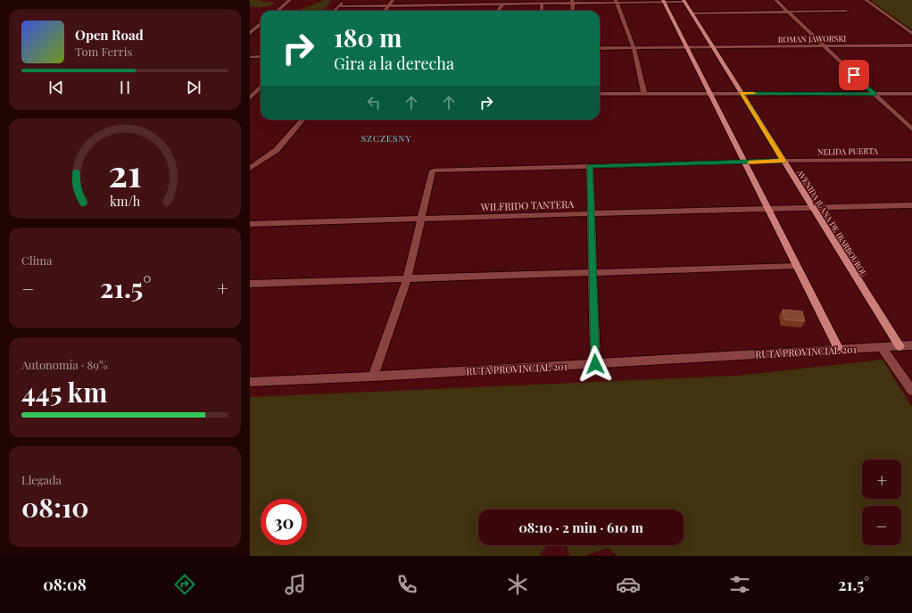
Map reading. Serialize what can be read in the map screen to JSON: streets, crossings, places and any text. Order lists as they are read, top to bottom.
{
  "streets": {
    "main road": ["AVENIDA JUANA DE IBARBOUROU"],
    "street": [
      "ROMAN JAWORSKI",
      "NELIDA PUERTA",
      "WILFRIDO TANTERA",
      "RUTA PROVINCIAL 201"
    ]
  },
  "crossings": [
    ["ROMAN JAWORSKI", "AVENIDA JUANA DE IBARBOUROU"],
    ["NELIDA PUERTA", "WILFRIDO TANTERA"],
    ["NELIDA PUERTA", "AVENIDA JUANA DE IBARBOUROU"],
    ["WILFRIDO TANTERA", "AVENIDA JUANA DE IBARBOUROU"],
    ["AVENIDA JUANA DE IBARBOUROU", "RUTA PROVINCIAL 201"]
  ],
  "districts": ["SZCZESNY"],
  "page": {
    "turn": ["180 m", "Gira a la derecha"],
    "song": ["Open Road", "Tom Ferris"],
    "tile": [
      "Clima",
      ["Autonomía · 89%", "445 km"],
      ["Llegada", "08:10"]
    ],
    "heat": ["−", "21.5°", "+"],
    "map_buttons": ["+", "−"],
    "limit": "30",
    "trip": "08:10 · 2 min · 610 m",
    "tabs": ["08:08", "21.5°"],
    "gauge": ["21", "km/h"]
  }
}
